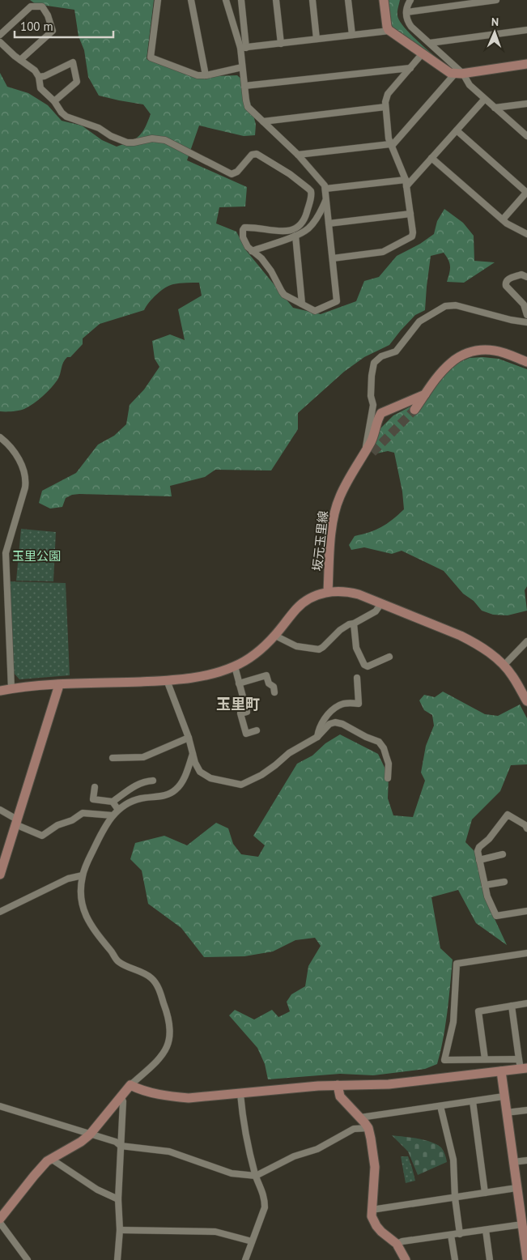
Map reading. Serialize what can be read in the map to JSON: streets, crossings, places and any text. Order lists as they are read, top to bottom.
{
  "streets": {
    "street": ["坂元玉里線"]
  },
  "districts": ["玉里町"],
  "parks": ["玉里公園"],
  "scale_bar": "100 m",
  "north": "top"
}
